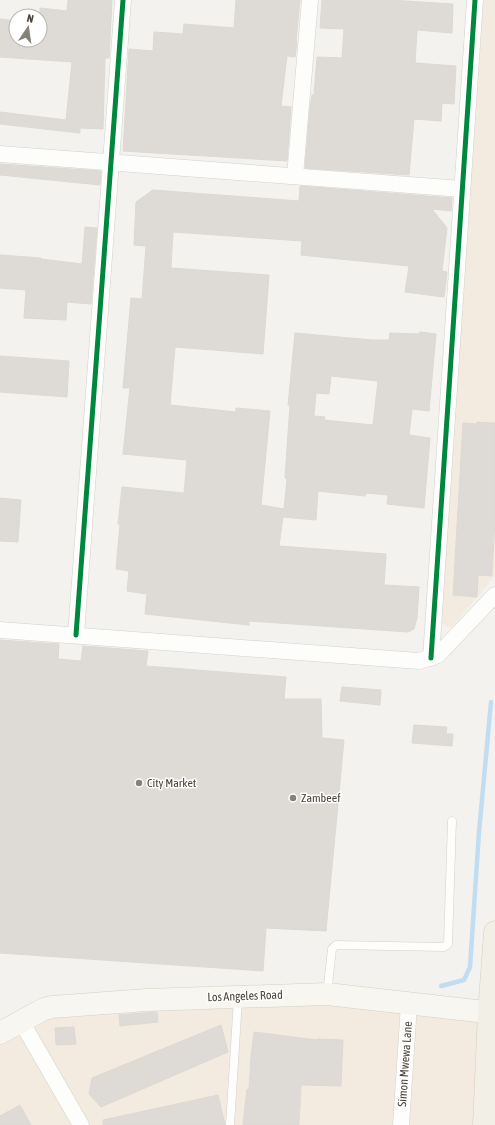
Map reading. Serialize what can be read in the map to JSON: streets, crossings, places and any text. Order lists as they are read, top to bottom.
{
  "streets": {
    "main road": ["Los Angeles Road"],
    "street": ["Simon Mwewa Lane"]
  },
  "crossings": [
    ["Los Angeles Road", "Simon Mwewa Lane"]
  ],
  "places": ["City Market", "Zambeef"],
  "north": "top"
}
